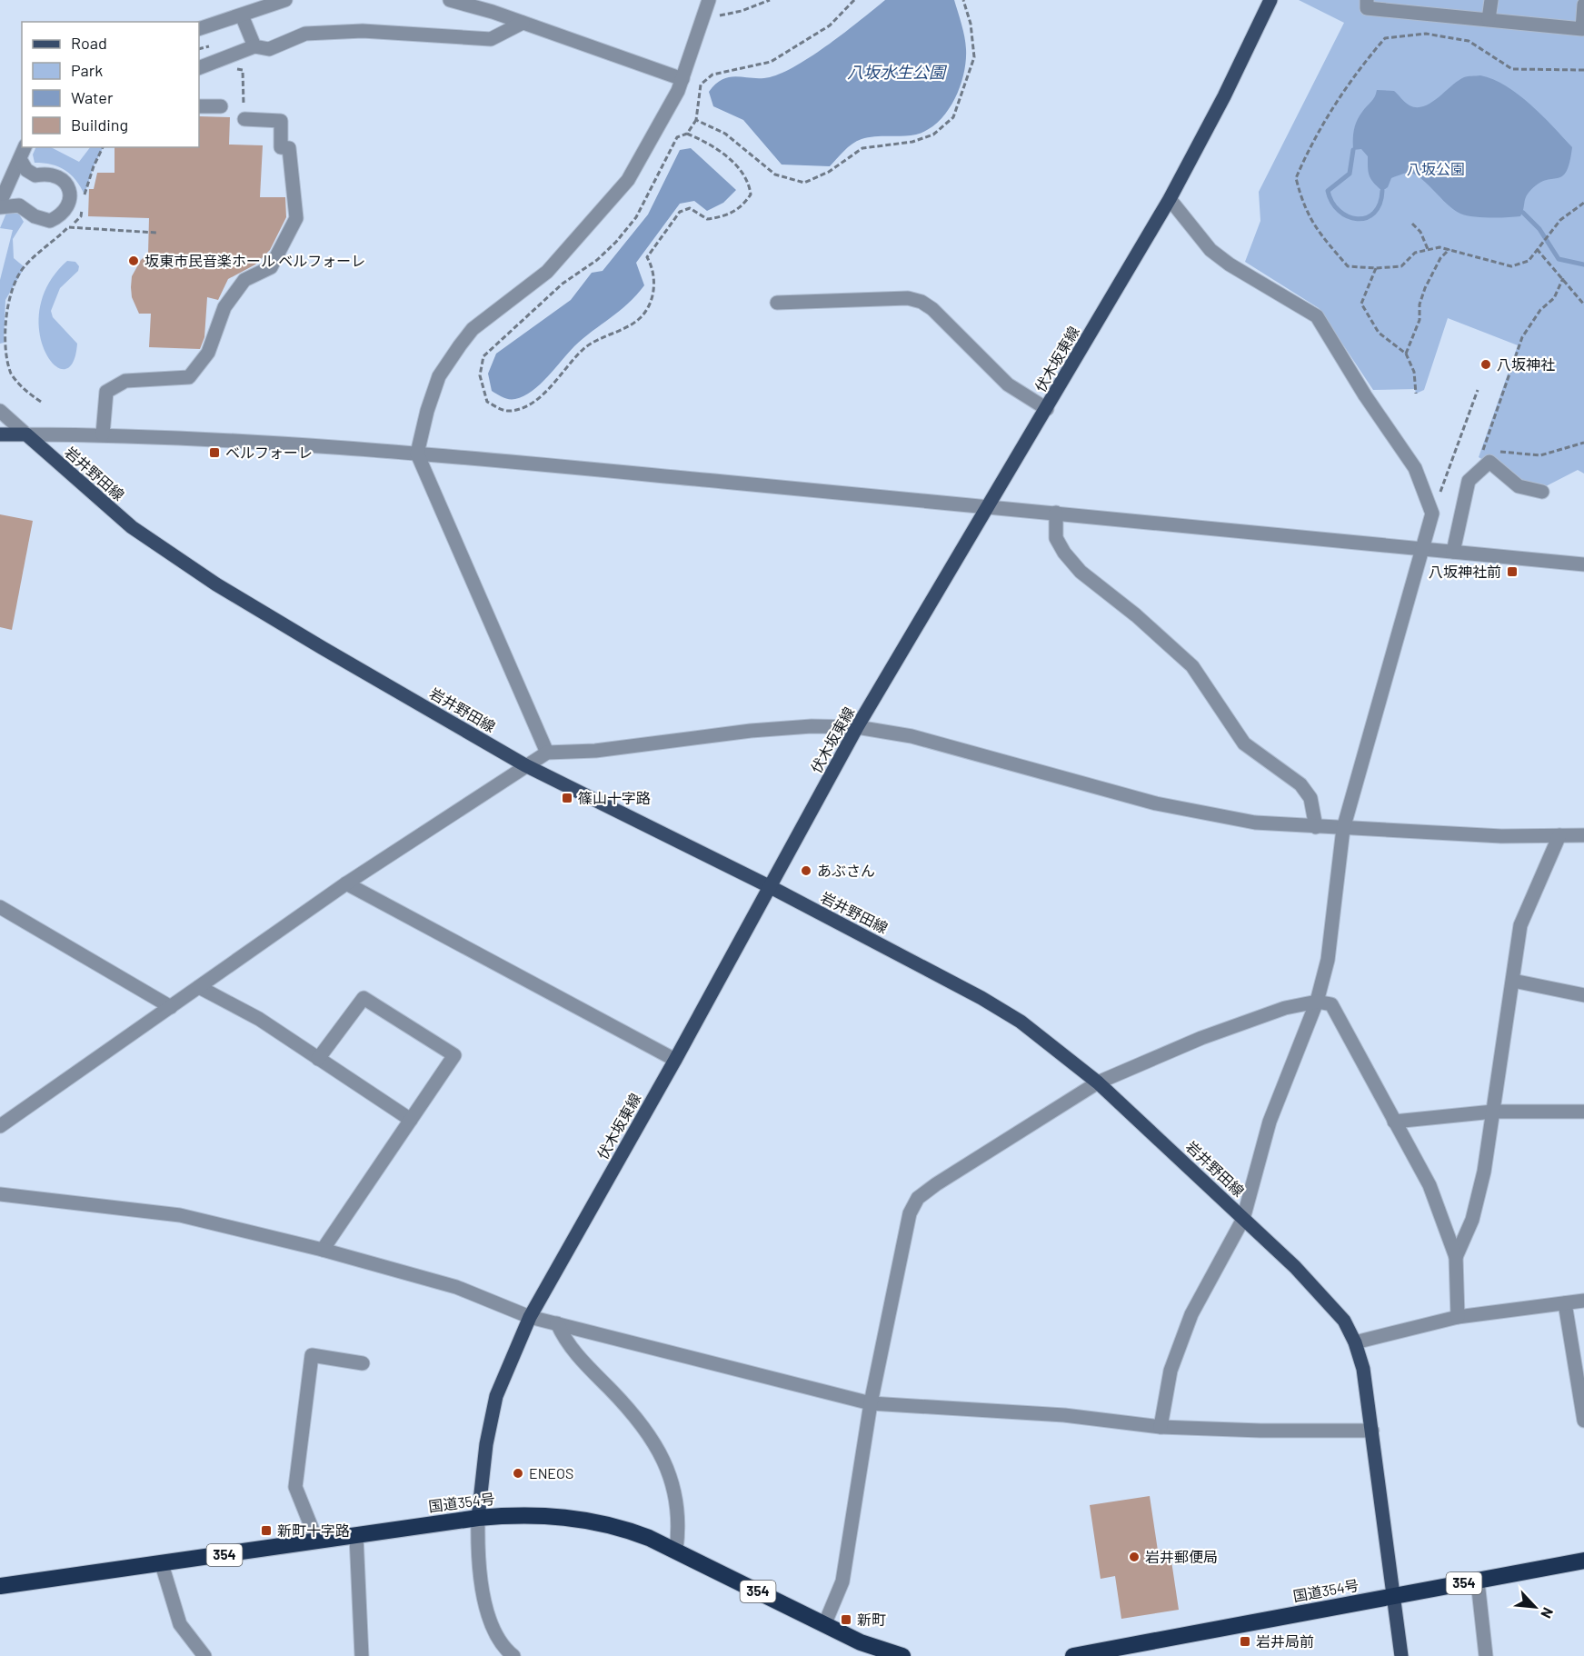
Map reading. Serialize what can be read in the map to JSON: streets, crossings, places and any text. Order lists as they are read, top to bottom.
{
  "streets": {
    "highway": ["国道354号", "354"],
    "main road": ["伏木坂東線", "岩井野田線"]
  },
  "crossings": [
    ["伏木坂東線", "岩井野田線"],
    ["伏木坂東線", "国道354号"],
    ["岩井野田線", "国道354号"]
  ],
  "water": ["八坂水生公園"],
  "parks": ["八坂公園"],
  "places": {
    "other": [
      "坂東市民音楽ホール ベルフォーレ",
      "八坂神社",
      "あぶさん",
      "ENEOS",
      "岩井郵便局"
    ],
    "transit": [
      "ベルフォーレ",
      "八坂神社前",
      "篠山十字路",
      "新町十字路",
      "新町",
      "岩井局前"
    ]
  },
  "legend": [
    "Road",
    "Park",
    "Water",
    "Building"
  ],
  "north": "bottom right"
}
